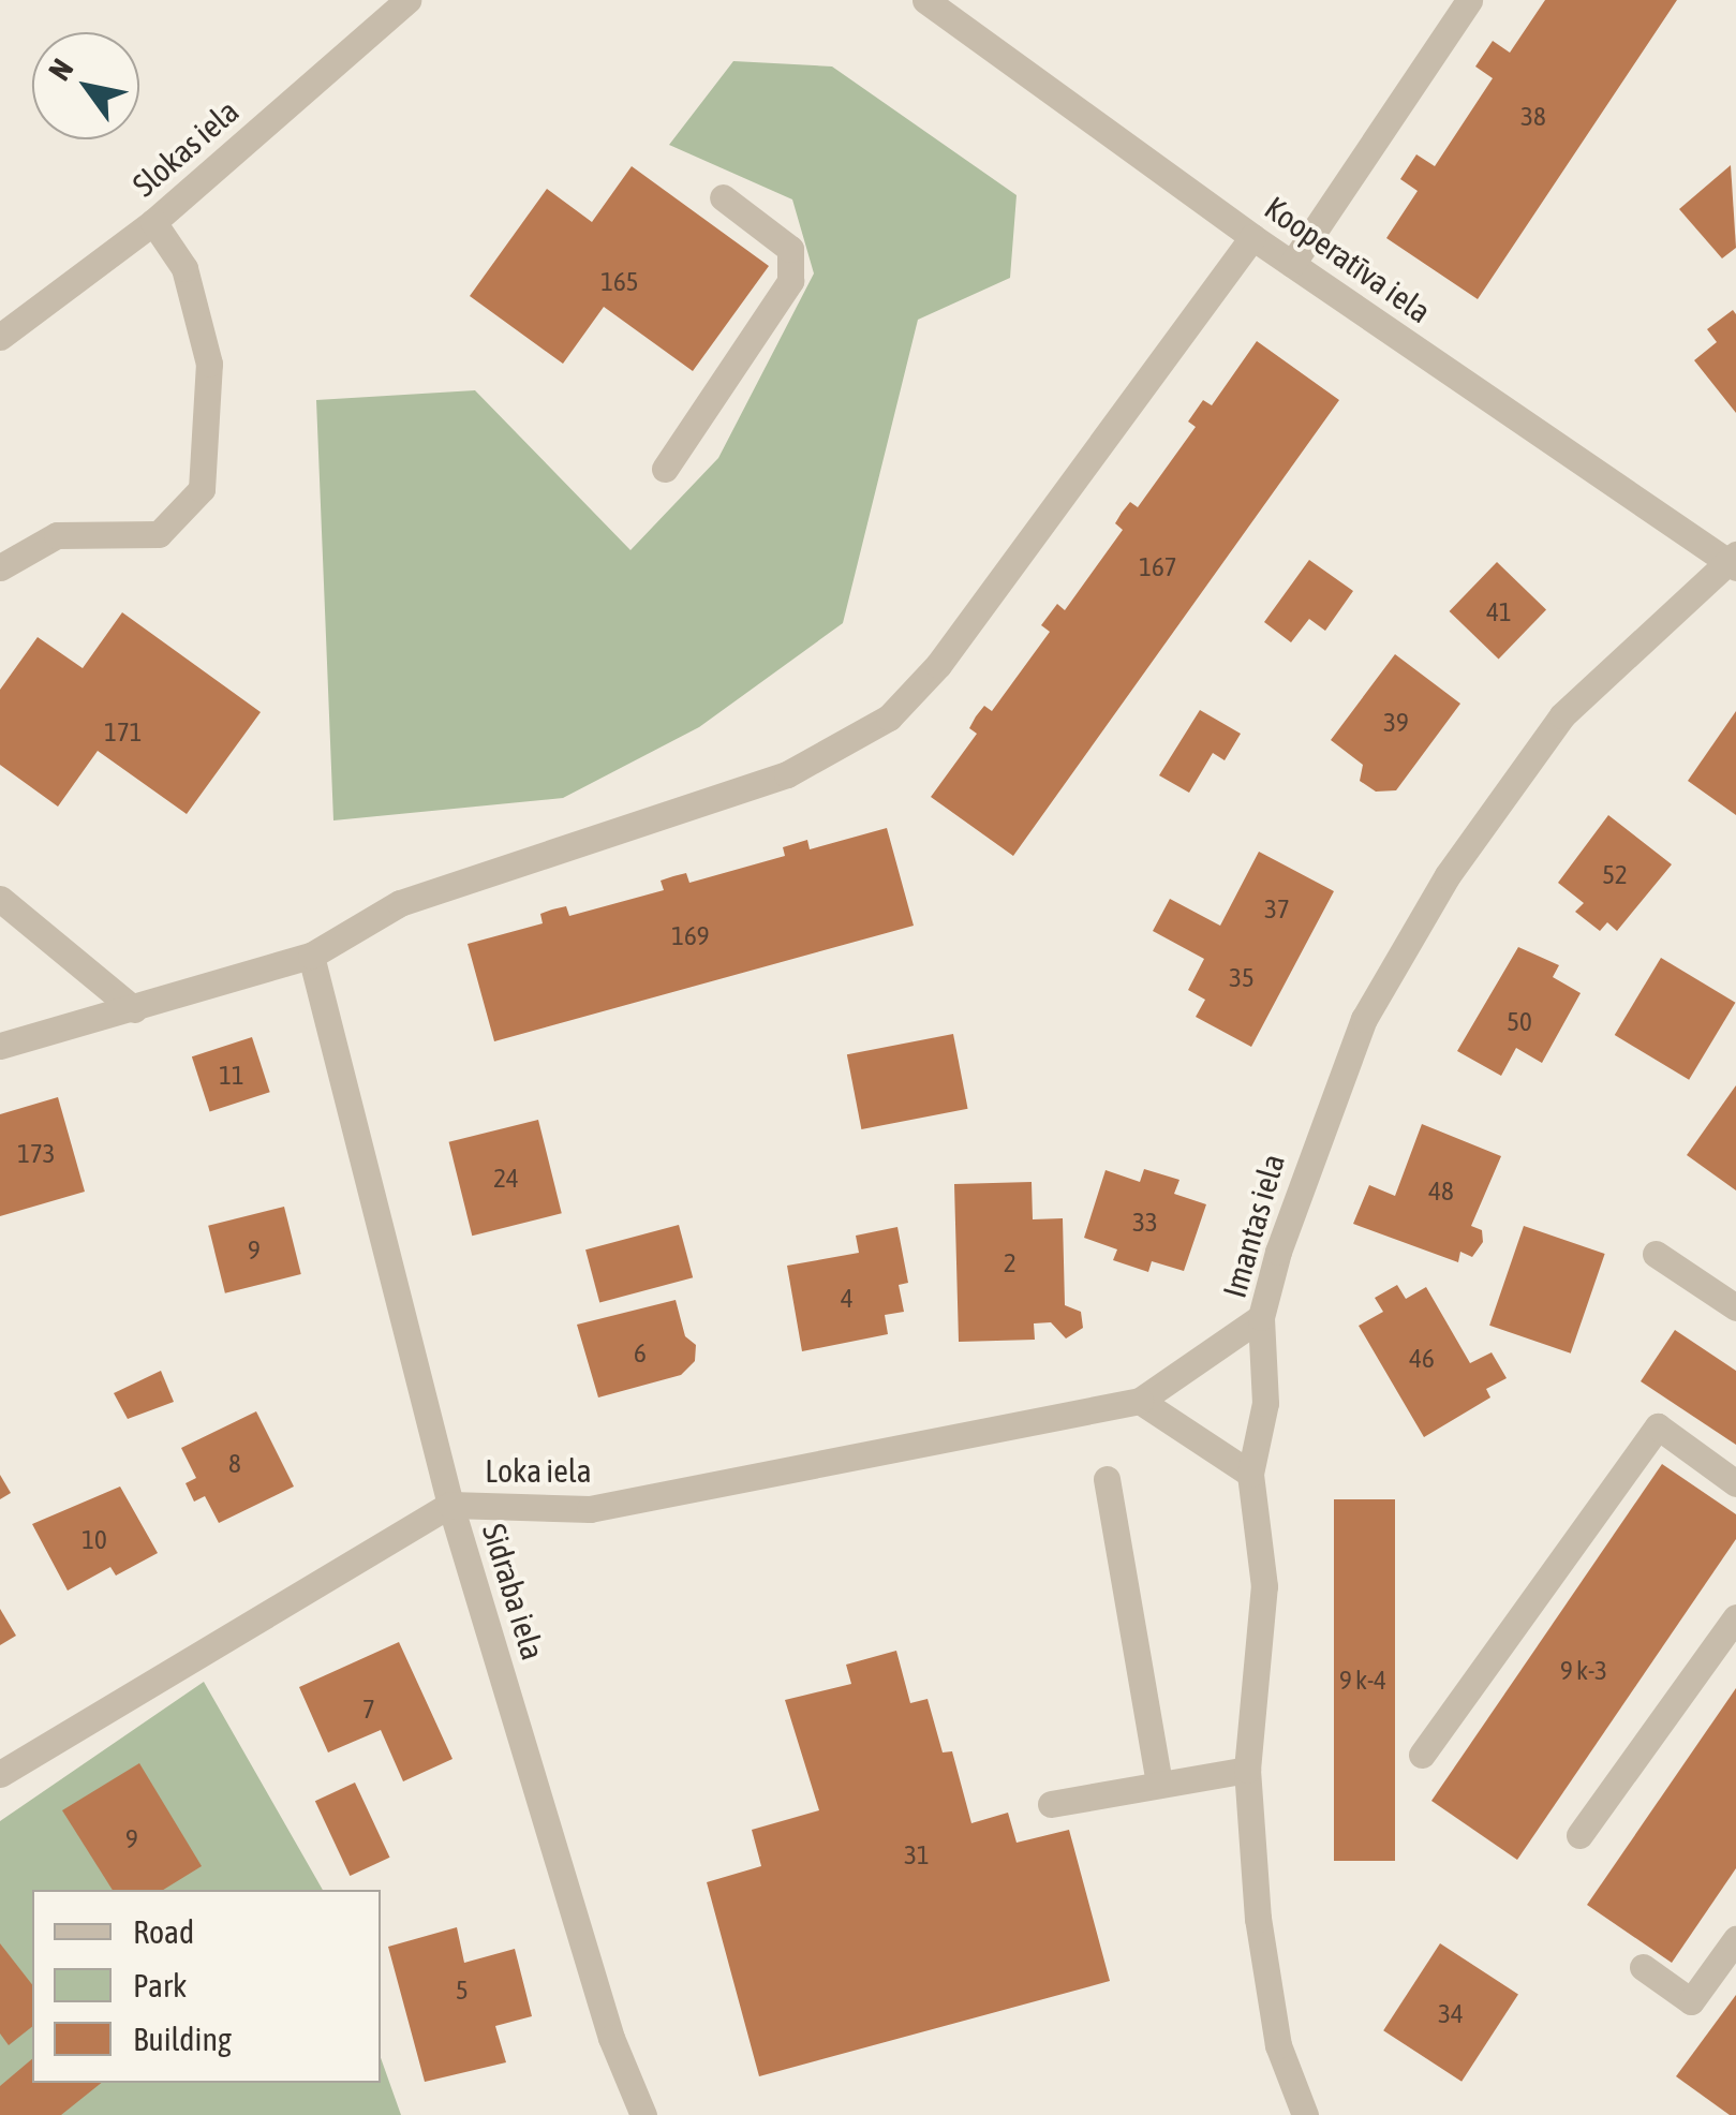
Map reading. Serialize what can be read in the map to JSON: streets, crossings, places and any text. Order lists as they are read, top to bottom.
{
  "streets": {
    "street": [
      "Slokas iela",
      "Kooperatīva iela",
      "Imantas iela",
      "Loka iela",
      "Sidraba iela"
    ]
  },
  "crossings": [
    ["Kooperatīva iela", "Imantas iela"],
    ["Imantas iela", "Loka iela"],
    ["Loka iela", "Sidraba iela"]
  ],
  "house_numbers": [
    "38",
    "165",
    "167",
    "41",
    "39",
    "171",
    "52",
    "37",
    "169",
    "35",
    "50",
    "11",
    "173",
    "24",
    "48",
    "33",
    "9",
    "2",
    "4",
    "6",
    "46",
    "8",
    "10",
    "9 k-3",
    "9 k-4",
    "7",
    "9",
    "31",
    "5",
    "34"
  ],
  "legend": ["Road", "Park", "Building"],
  "north": "top left"
}
